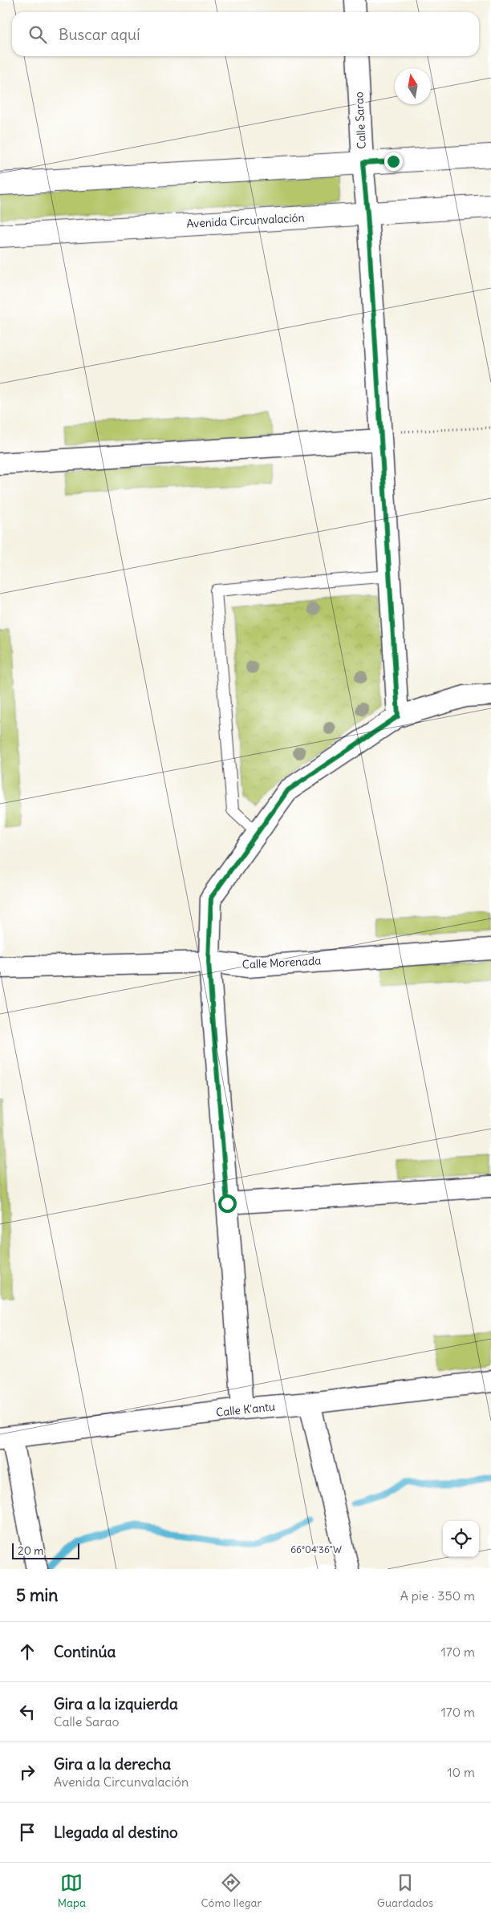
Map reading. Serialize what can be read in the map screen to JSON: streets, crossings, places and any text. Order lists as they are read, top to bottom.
{
  "streets": {
    "main road": ["Avenida Circunvalación"],
    "street": ["Calle Sarao", "Calle Morenada", "Calle K'antu"]
  },
  "crossings": [
    ["Calle Sarao", "Avenida Circunvalación"]
  ],
  "scale_bar": "20 m",
  "north": "top",
  "page": {
    "search": "Buscar aquí",
    "scale": "20 m",
    "heading": ["5 min", "A pie · 350 m"],
    "list": [
      ["Continúa", "170 m"],
      ["Gira a la izquierda", "Calle Sarao", "170 m"],
      ["Gira a la derecha", "Avenida Circunvalación", "10 m"],
      "Llegada al destino"
    ],
    "nav": ["Mapa", "Cómo llegar", "Guardados"]
  },
  "coordinates": ["66°04'36\"W"]
}
